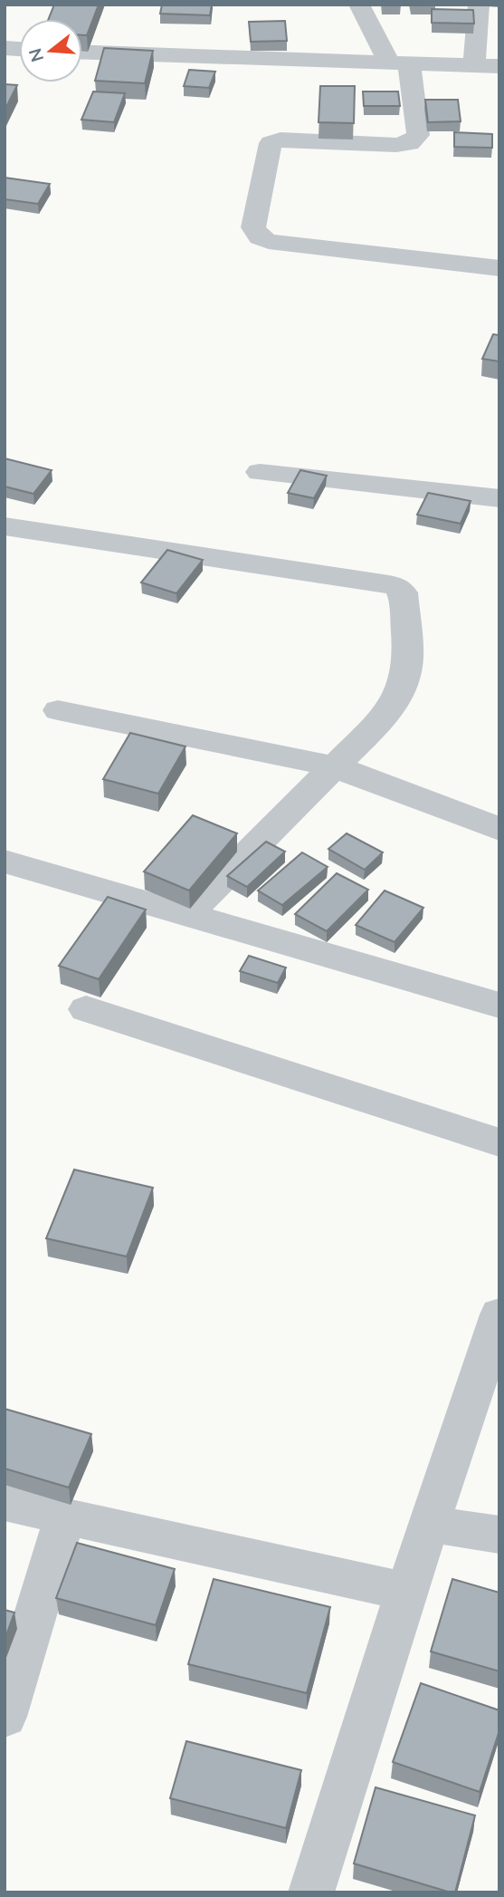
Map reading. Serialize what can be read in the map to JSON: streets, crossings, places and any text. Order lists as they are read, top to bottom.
{
  "north": "left"
}
